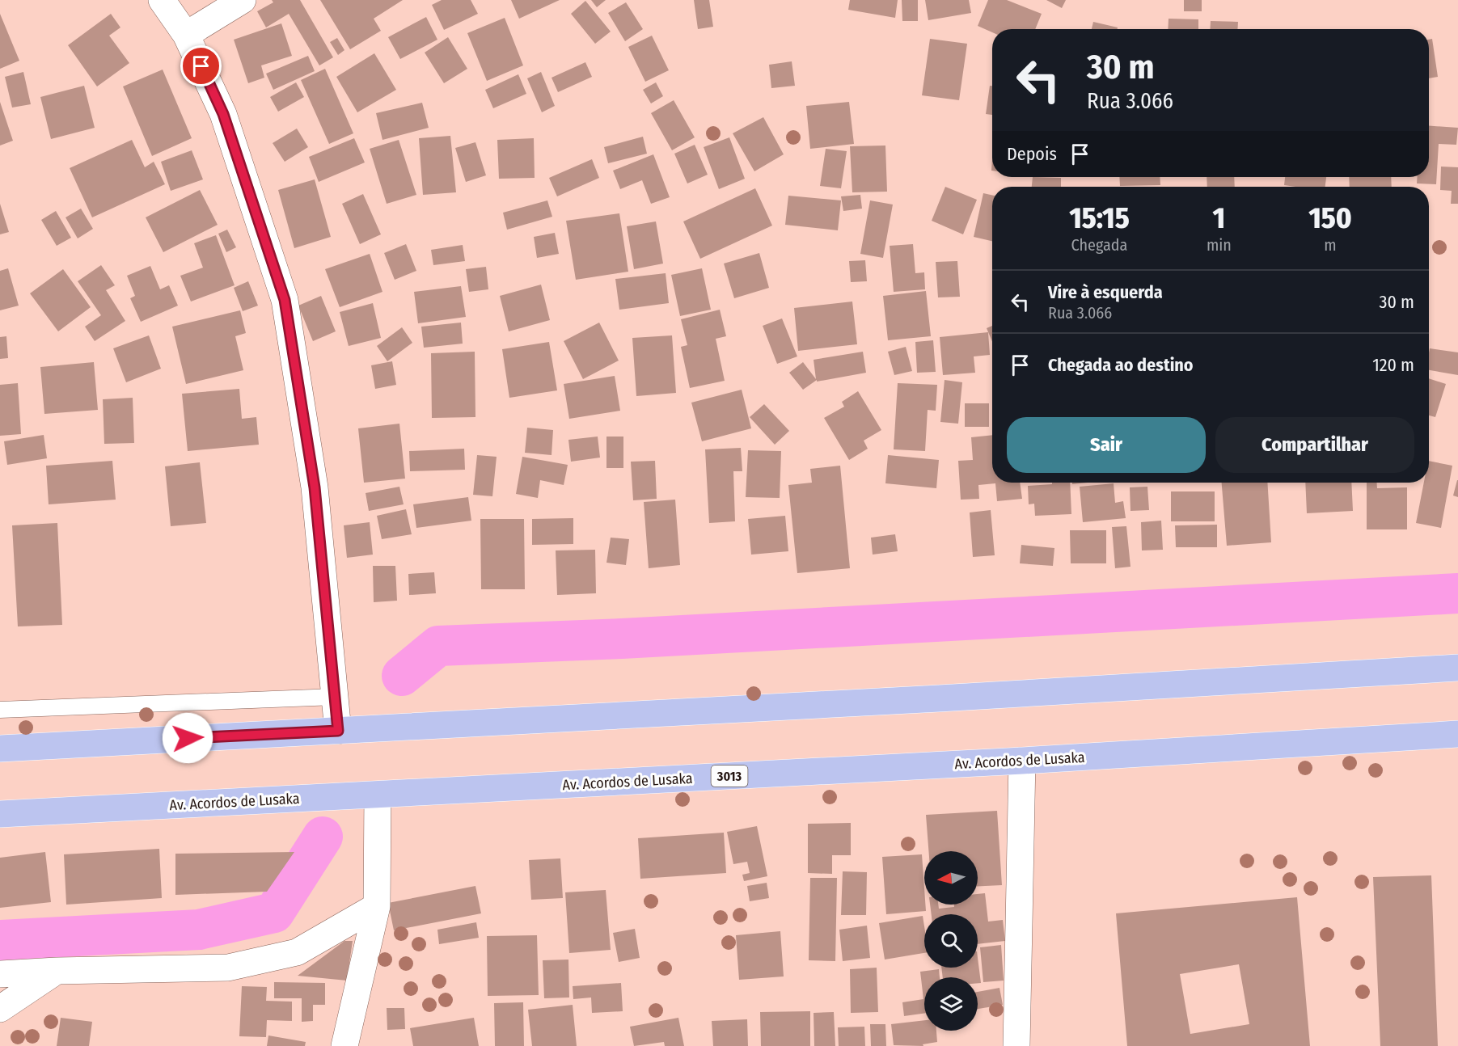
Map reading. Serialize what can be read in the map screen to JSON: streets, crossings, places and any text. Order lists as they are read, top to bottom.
{
  "streets": {
    "main road": ["Av. Acordos de Lusaka", "3013"]
  },
  "north": "left",
  "page": {
    "turn": ["30 m", "Rua 3.066"],
    "then": "Depois",
    "eta": [
      "15:15",
      "Chegada",
      "1",
      "min",
      "150",
      "m"
    ],
    "list": [
      {
        "name": "Vire à esquerda",
        "note": "Rua 3.066",
        "value": "30 m"
      },
      {
        "name": "Chegada ao destino",
        "value": "120 m"
      }
    ],
    "buttons": ["Sair", "Compartilhar"]
  }
}
